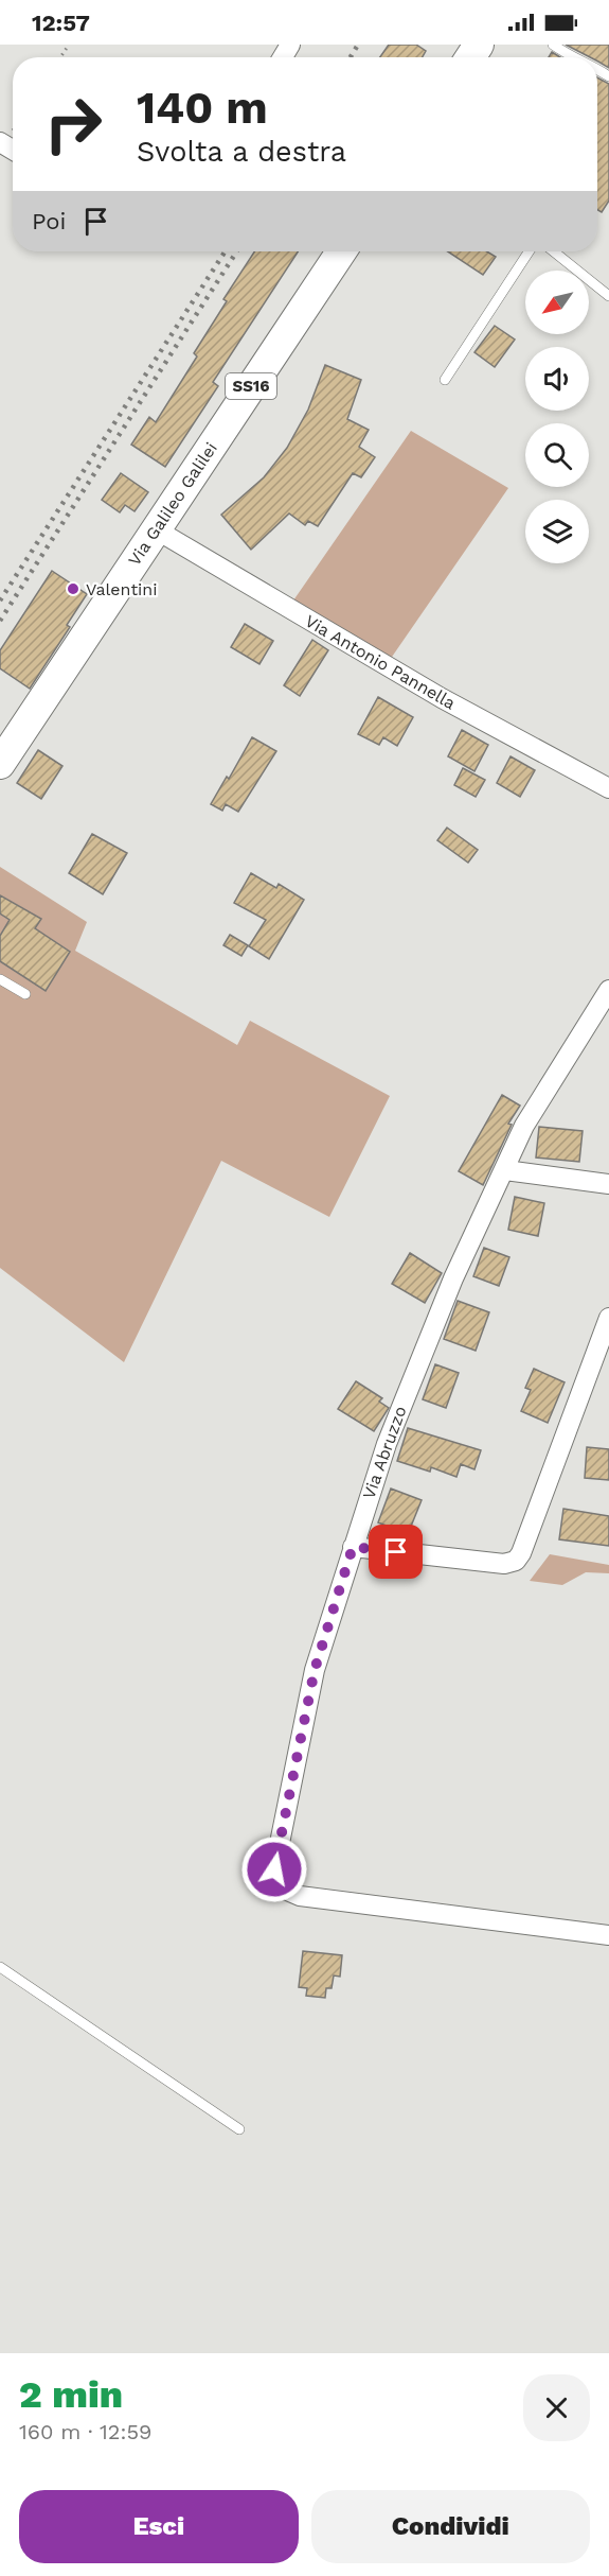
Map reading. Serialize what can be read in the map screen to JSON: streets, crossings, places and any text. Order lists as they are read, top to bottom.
{
  "streets": {
    "main road": ["SS16", "Via Galileo Galilei"],
    "street": ["Via Antonio Pannella", "Via Abruzzo"]
  },
  "crossings": [
    ["Via Galileo Galilei", "Via Antonio Pannella"]
  ],
  "places": ["Valentini"],
  "north": "bottom left",
  "page": {
    "status": "12:57",
    "turn": ["140 m", "Svolta a destra"],
    "then": "Poi",
    "heading": ["2 min", "160 m · 12:59"],
    "buttons": ["Esci", "Condividi"]
  }
}
